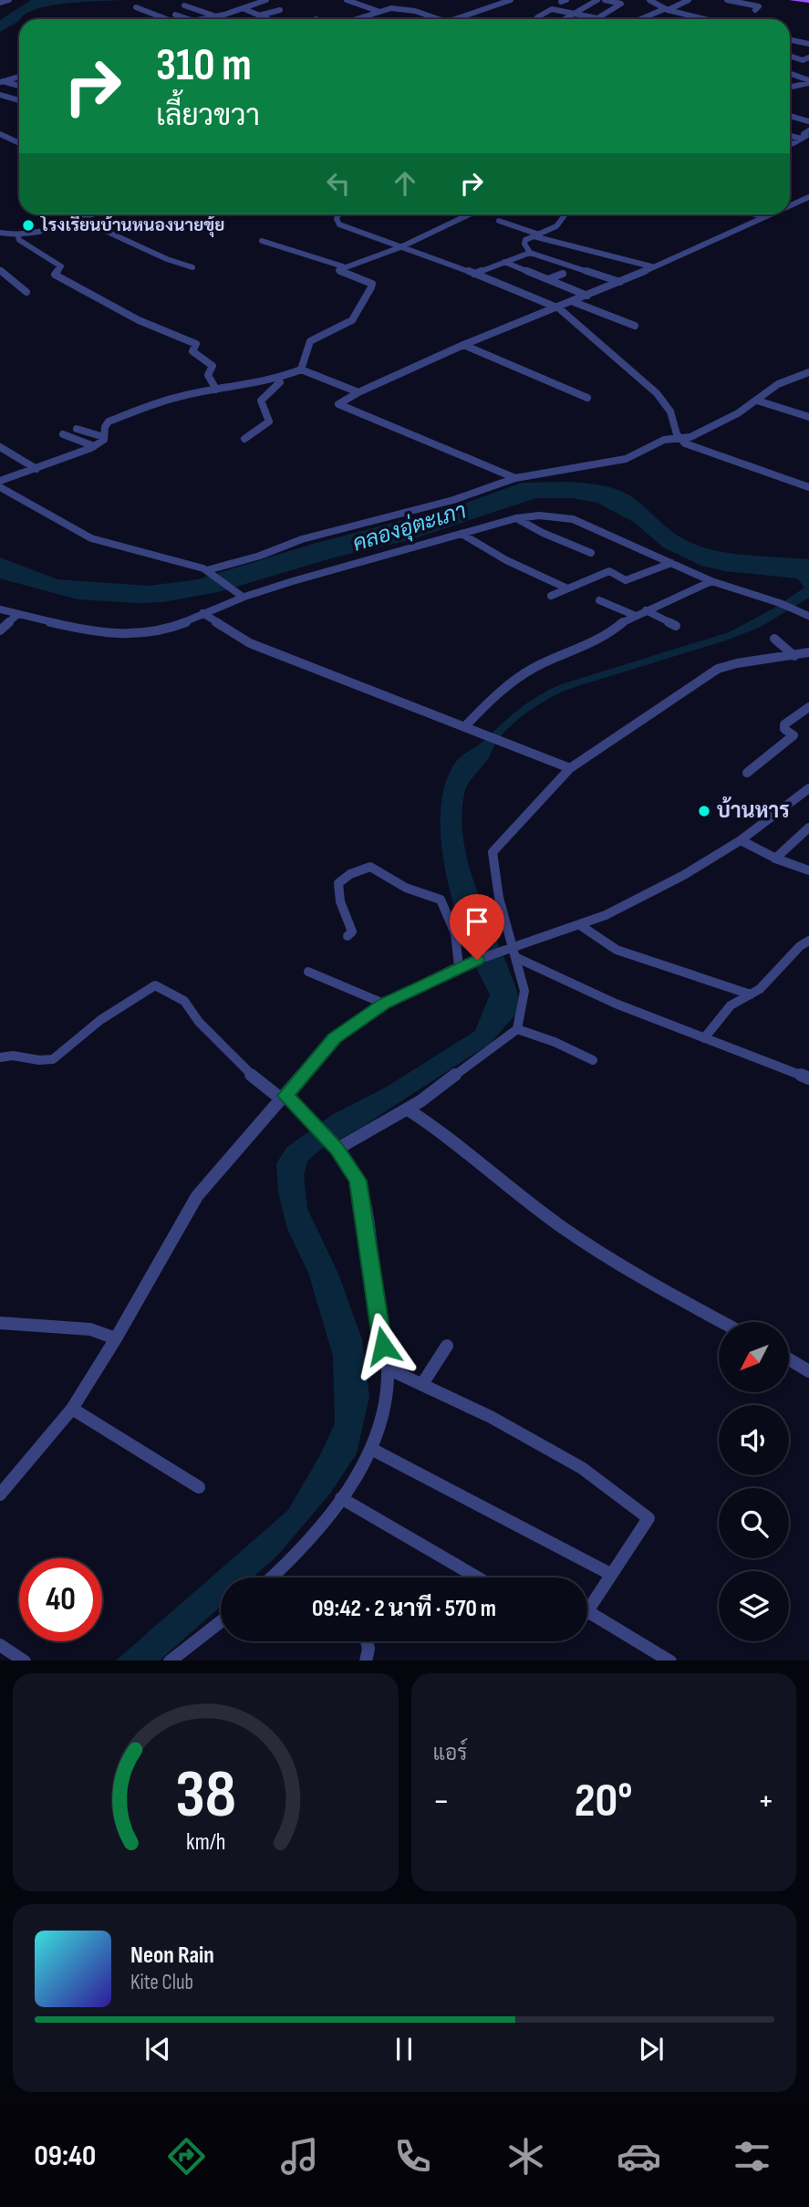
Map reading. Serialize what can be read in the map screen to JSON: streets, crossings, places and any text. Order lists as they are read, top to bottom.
{
  "water": ["คลองอุ่ตะเภา"],
  "places": ["โรงเรียนบ้านหนองนายขุ้ย", "บ้านหาร"],
  "north": "bottom left",
  "page": {
    "turn": ["310 m", "เลี้ยวขวา"],
    "limit": "40",
    "trip": "09:42 · 2 นาที · 570 m",
    "tile": "แอร์",
    "heat": ["−", "20°", "+"],
    "song": ["Neon Rain", "Kite Club"],
    "tabs": "09:40",
    "gauge": ["38", "km/h"]
  }
}
